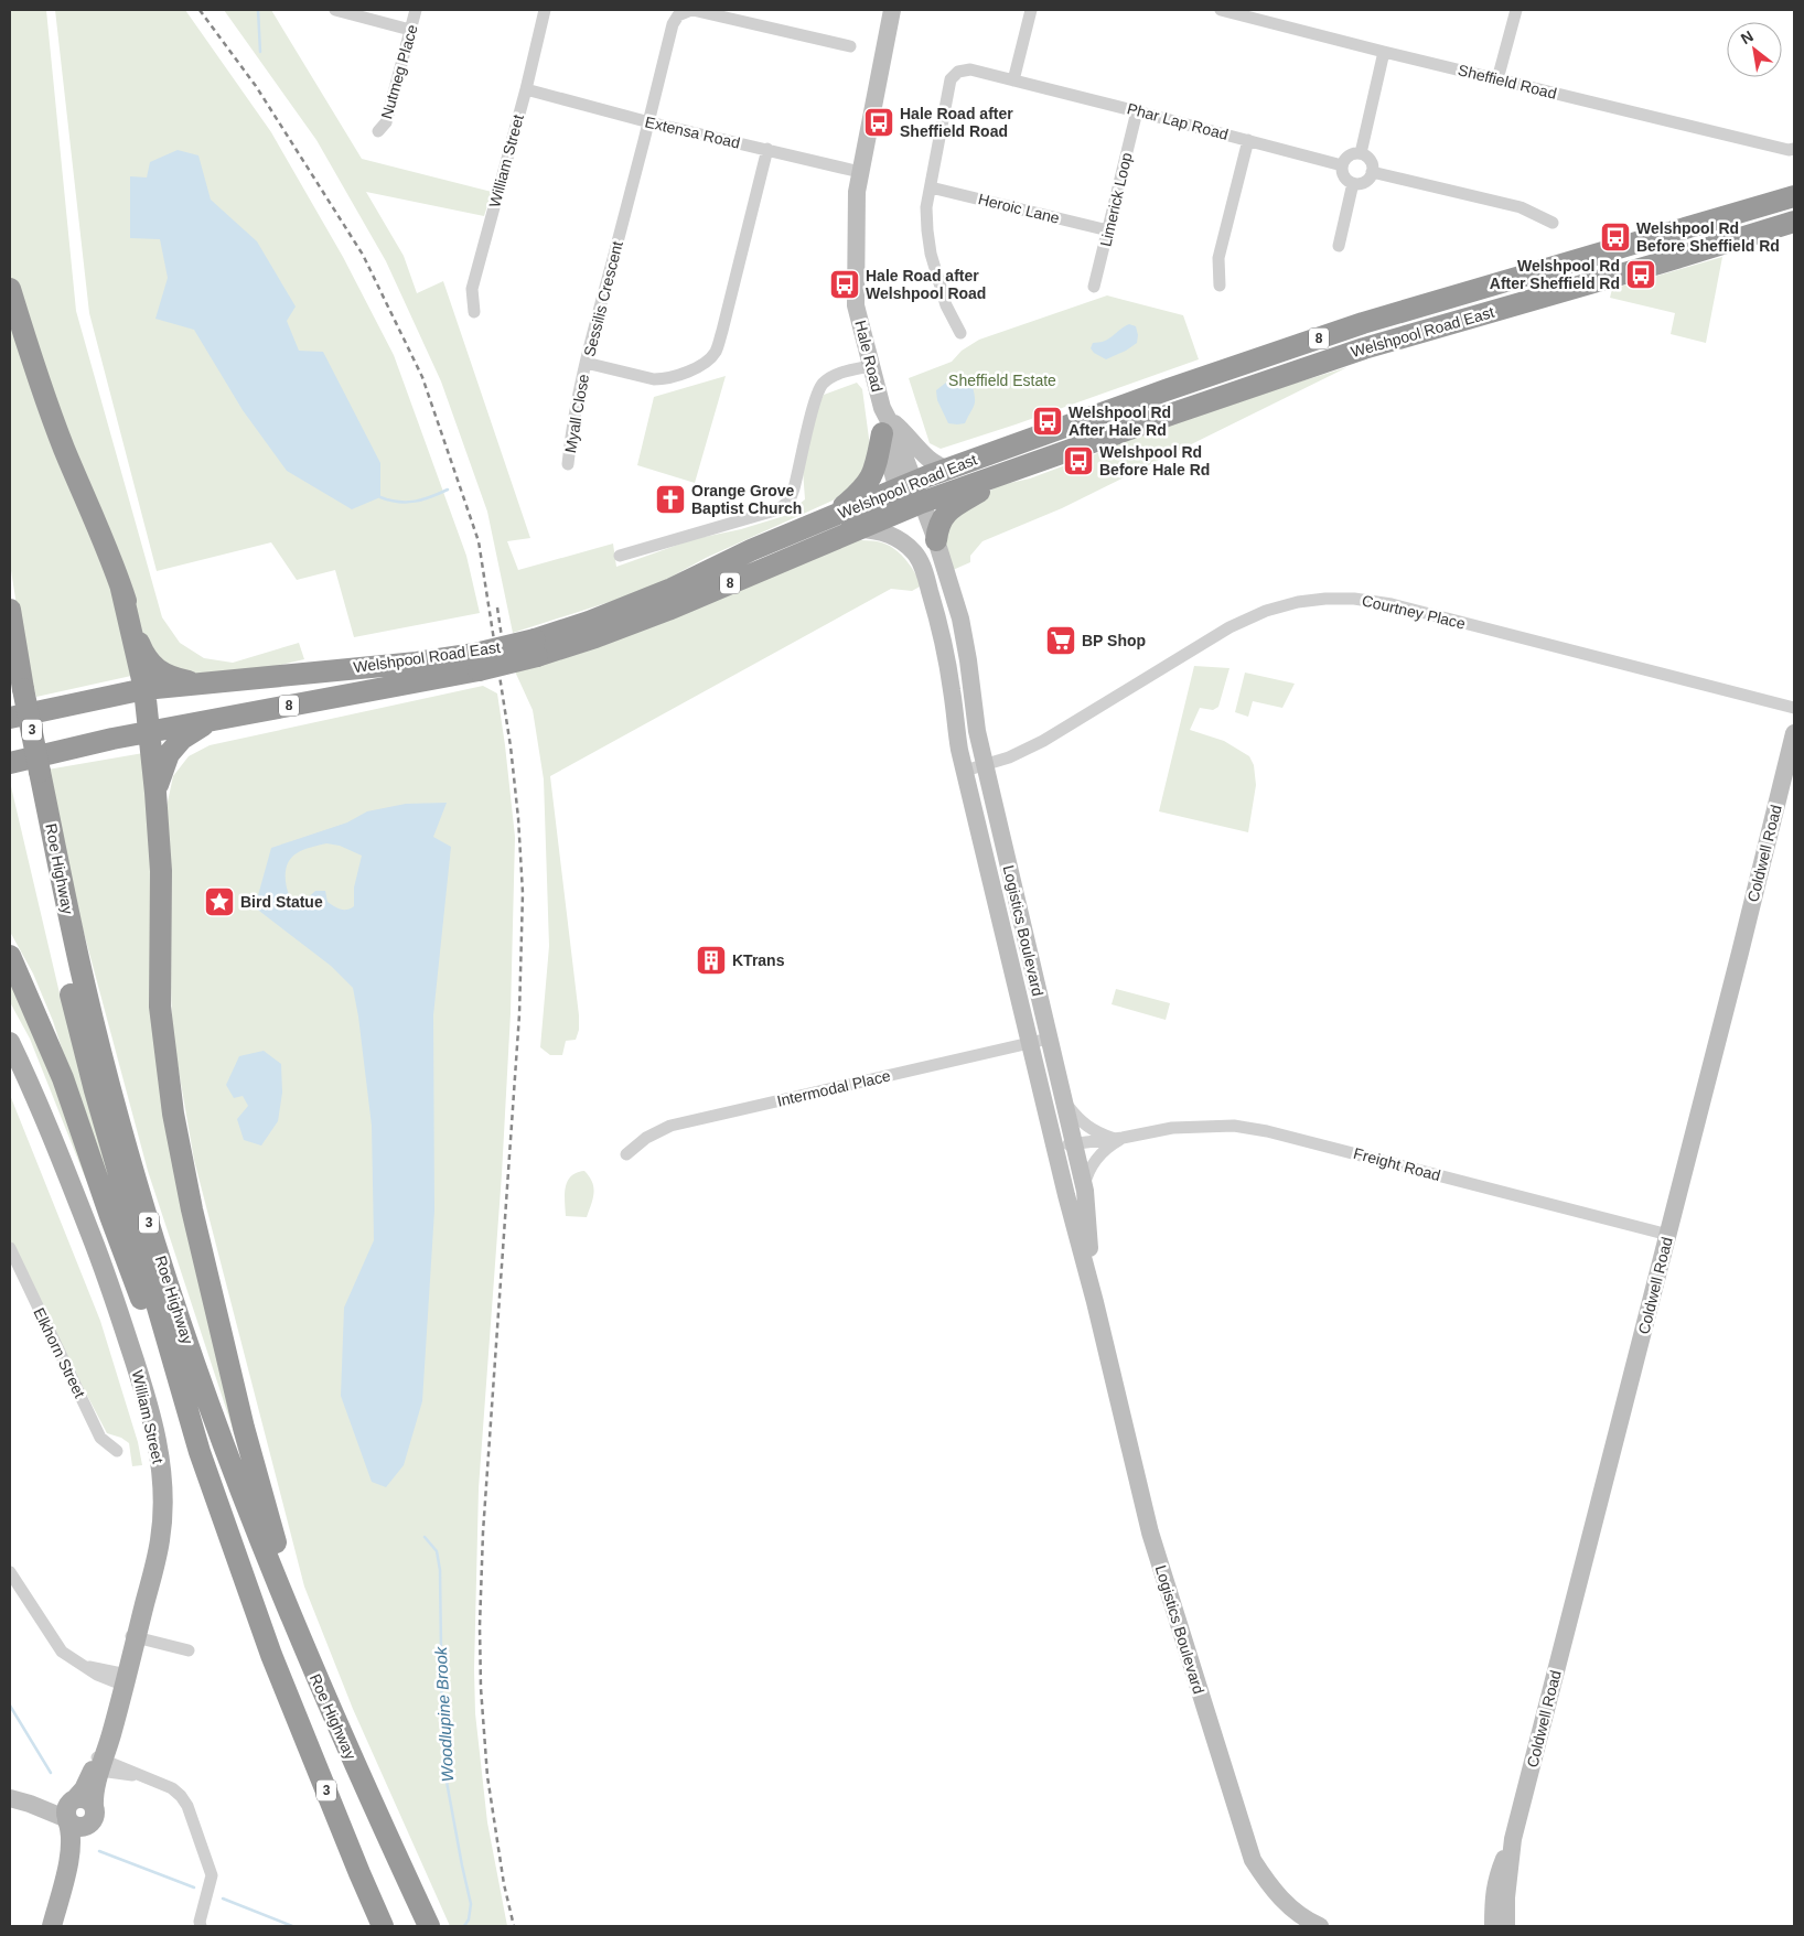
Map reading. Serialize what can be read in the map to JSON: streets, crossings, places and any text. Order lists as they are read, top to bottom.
{
  "streets": {
    "highway": [
      "Welshpool Road East",
      "8",
      "3",
      "Roe Highway"
    ],
    "main road": ["William Street"],
    "street": [
      "Nutmeg Place",
      "Sheffield Road",
      "Phar Lap Road",
      "Extensa Road",
      "Limerick Loop",
      "Heroic Lane",
      "Sessilis Crescent",
      "Hale Road",
      "Myall Close",
      "Courtney Place",
      "Coldwell Road",
      "Logistics Boulevard",
      "Intermodal Place",
      "Freight Road",
      "Elkhorn Street"
    ]
  },
  "crossings": [
    ["Phar Lap Road", "Limerick Loop"],
    ["Phar Lap Road", "Heroic Lane"],
    ["Extensa Road", "William Street"],
    ["Extensa Road", "Sessilis Crescent"],
    ["Extensa Road", "Hale Road"],
    ["Limerick Loop", "Heroic Lane"],
    ["Sessilis Crescent", "Myall Close"],
    ["Welshpool Road East", "8"],
    ["Welshpool Road East", "Hale Road"],
    ["Welshpool Road East", "Roe Highway"],
    ["Welshpool Road East", "Logistics Boulevard"],
    ["8", "Hale Road"],
    ["8", "Logistics Boulevard"],
    ["Hale Road", "Logistics Boulevard"],
    ["Courtney Place", "Logistics Boulevard"],
    ["Coldwell Road", "Freight Road"],
    ["Logistics Boulevard", "Intermodal Place"],
    ["Logistics Boulevard", "Freight Road"]
  ],
  "water": ["Woodlupine Brook"],
  "parks": ["Sheffield Estate"],
  "places": {
    "bus stop": [
      "Hale Road after Sheffield Road",
      "Welshpool Rd Before Sheffield Rd",
      "Welshpool Rd After Sheffield Rd",
      "Hale Road after Welshpool Road",
      "Welshpool Rd After Hale Rd",
      "Welshpool Rd Before Hale Rd"
    ],
    "church": ["Orange Grove Baptist Church"],
    "supermarket": ["BP Shop"],
    "place": ["Bird Statue"],
    "building": ["KTrans"]
  },
  "north": "top left"
}
